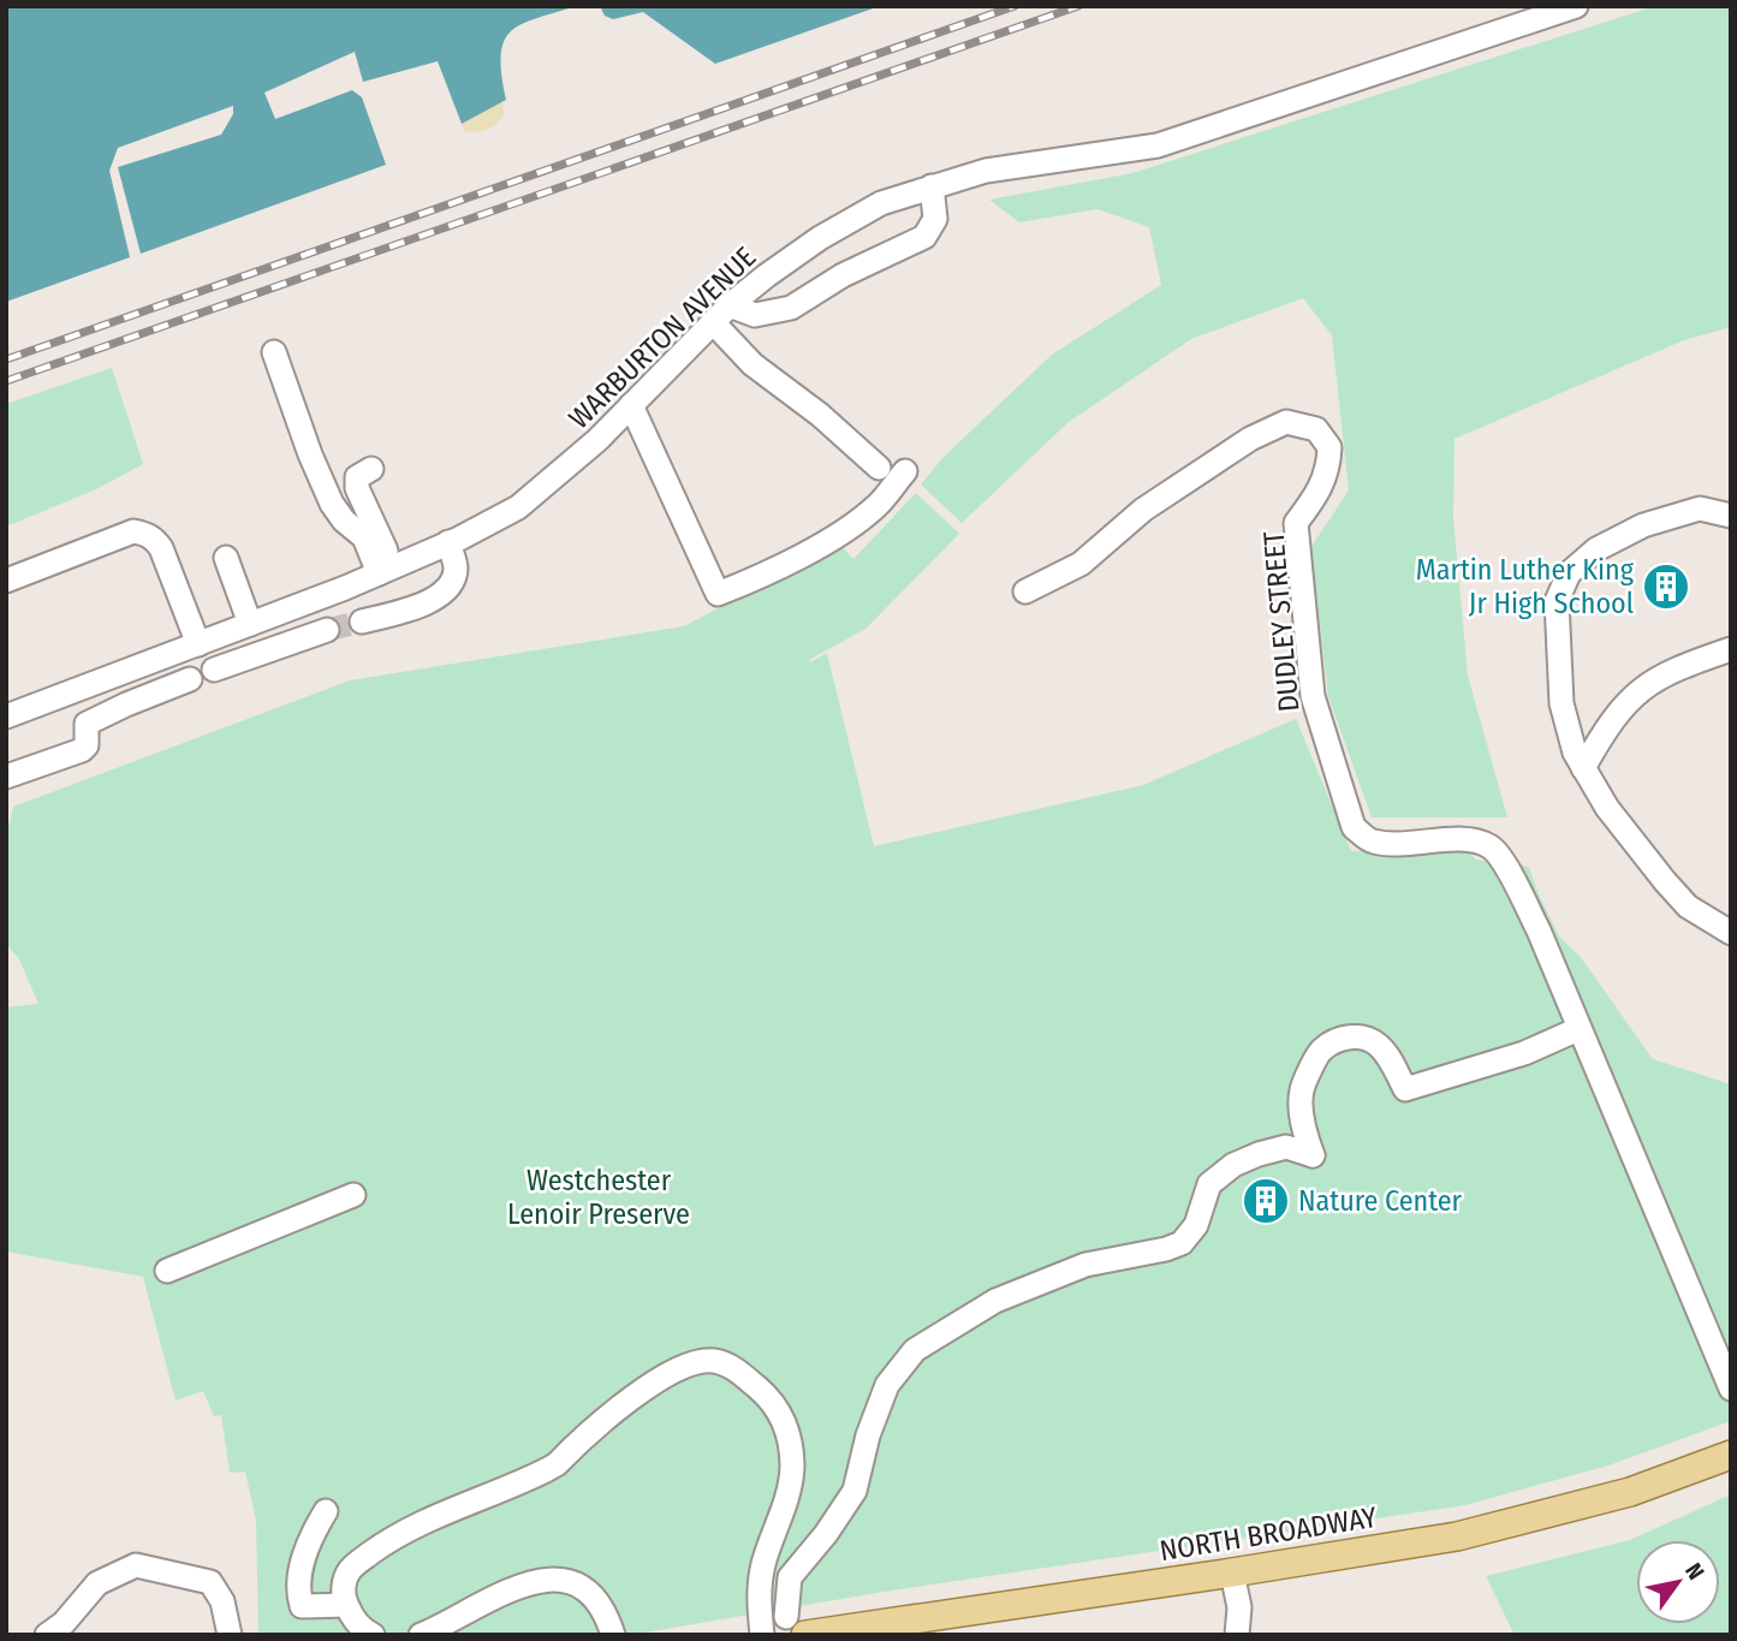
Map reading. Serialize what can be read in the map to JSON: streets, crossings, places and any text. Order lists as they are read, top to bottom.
{
  "streets": {
    "main road": ["NORTH BROADWAY"],
    "street": ["WARBURTON AVENUE", "DUDLEY STREET"]
  },
  "parks": ["Westchester Lenoir Preserve"],
  "places": {
    "building": ["Martin Luther King Jr High School", "Nature Center"]
  },
  "north": "top right"
}
